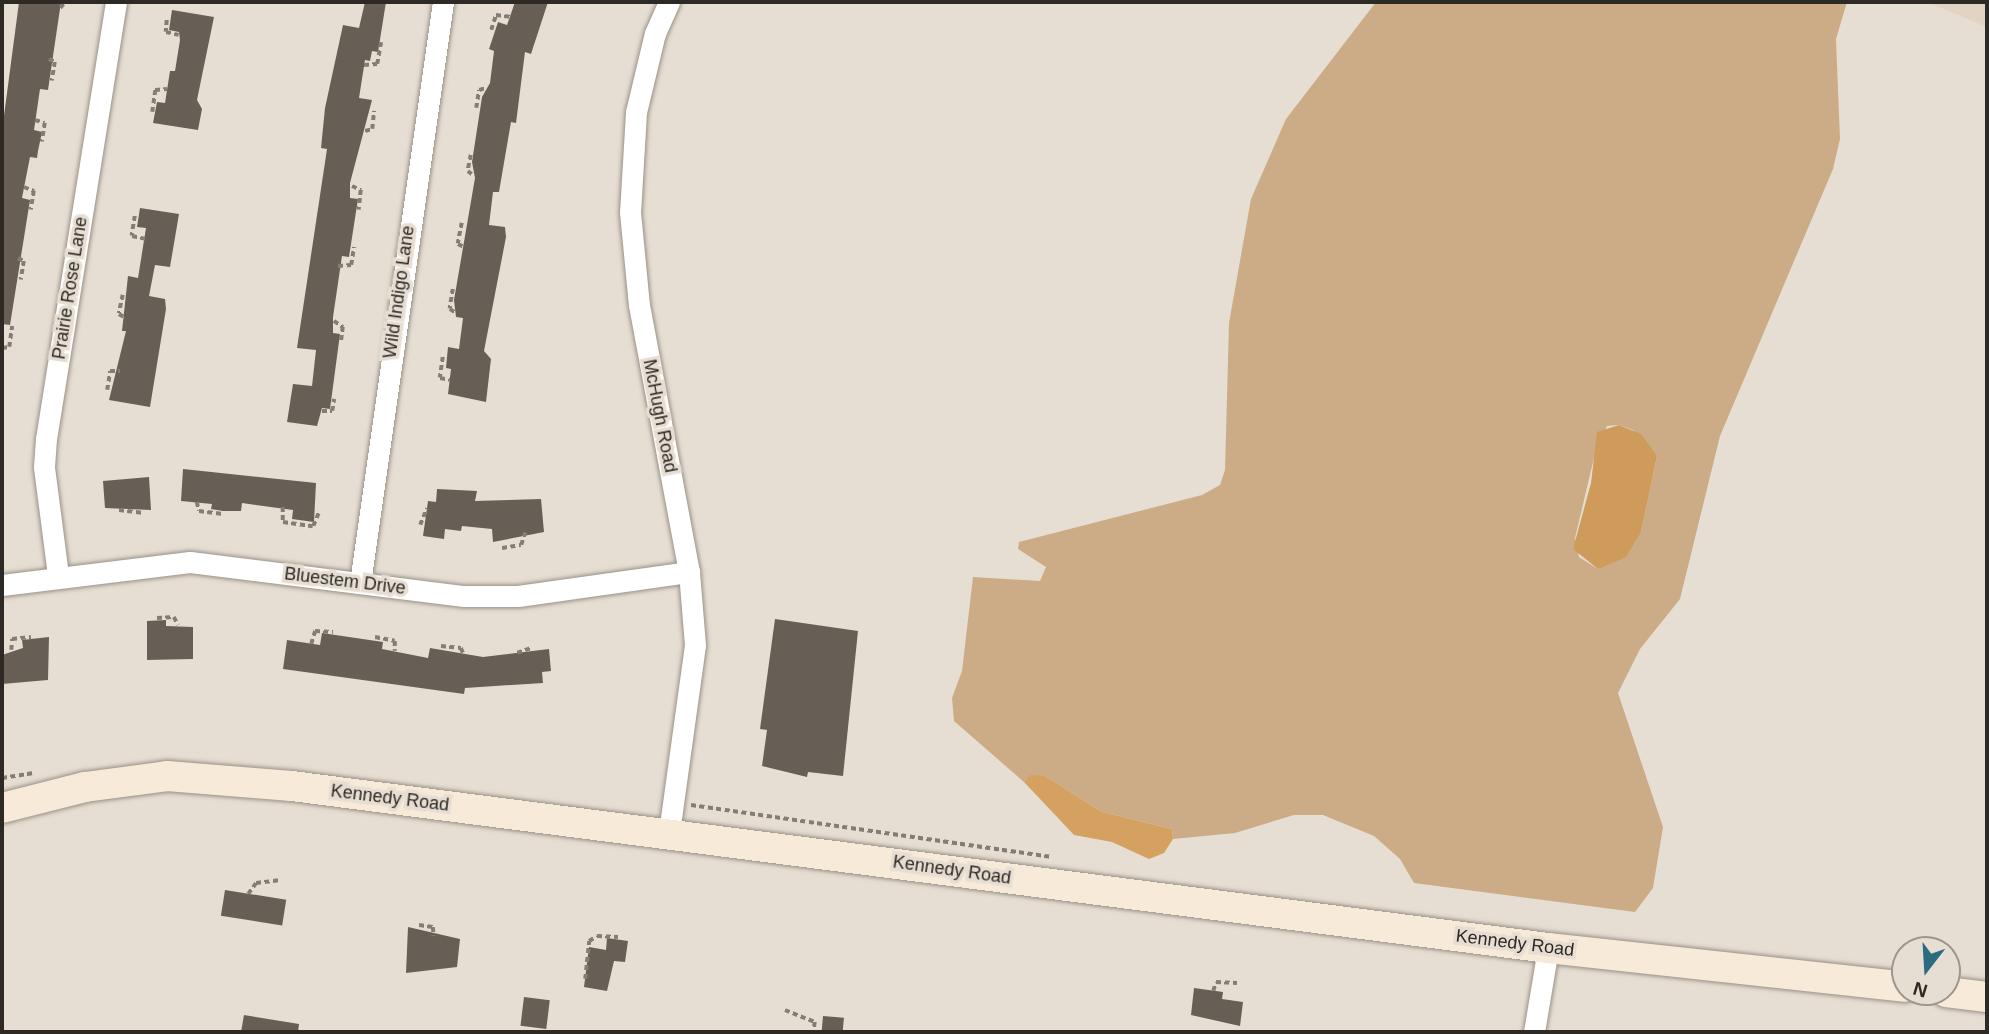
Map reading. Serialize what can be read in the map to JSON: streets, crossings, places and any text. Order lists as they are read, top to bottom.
{
  "streets": {
    "main road": ["Kennedy Road"],
    "street": [
      "Prairie Rose Lane",
      "Wild Indigo Lane",
      "McHugh Road",
      "Bluestem Drive"
    ]
  },
  "crossings": [
    ["Prairie Rose Lane", "Bluestem Drive"],
    ["Wild Indigo Lane", "Bluestem Drive"],
    ["McHugh Road", "Bluestem Drive"],
    ["McHugh Road", "Kennedy Road"]
  ],
  "north": "bottom"
}
